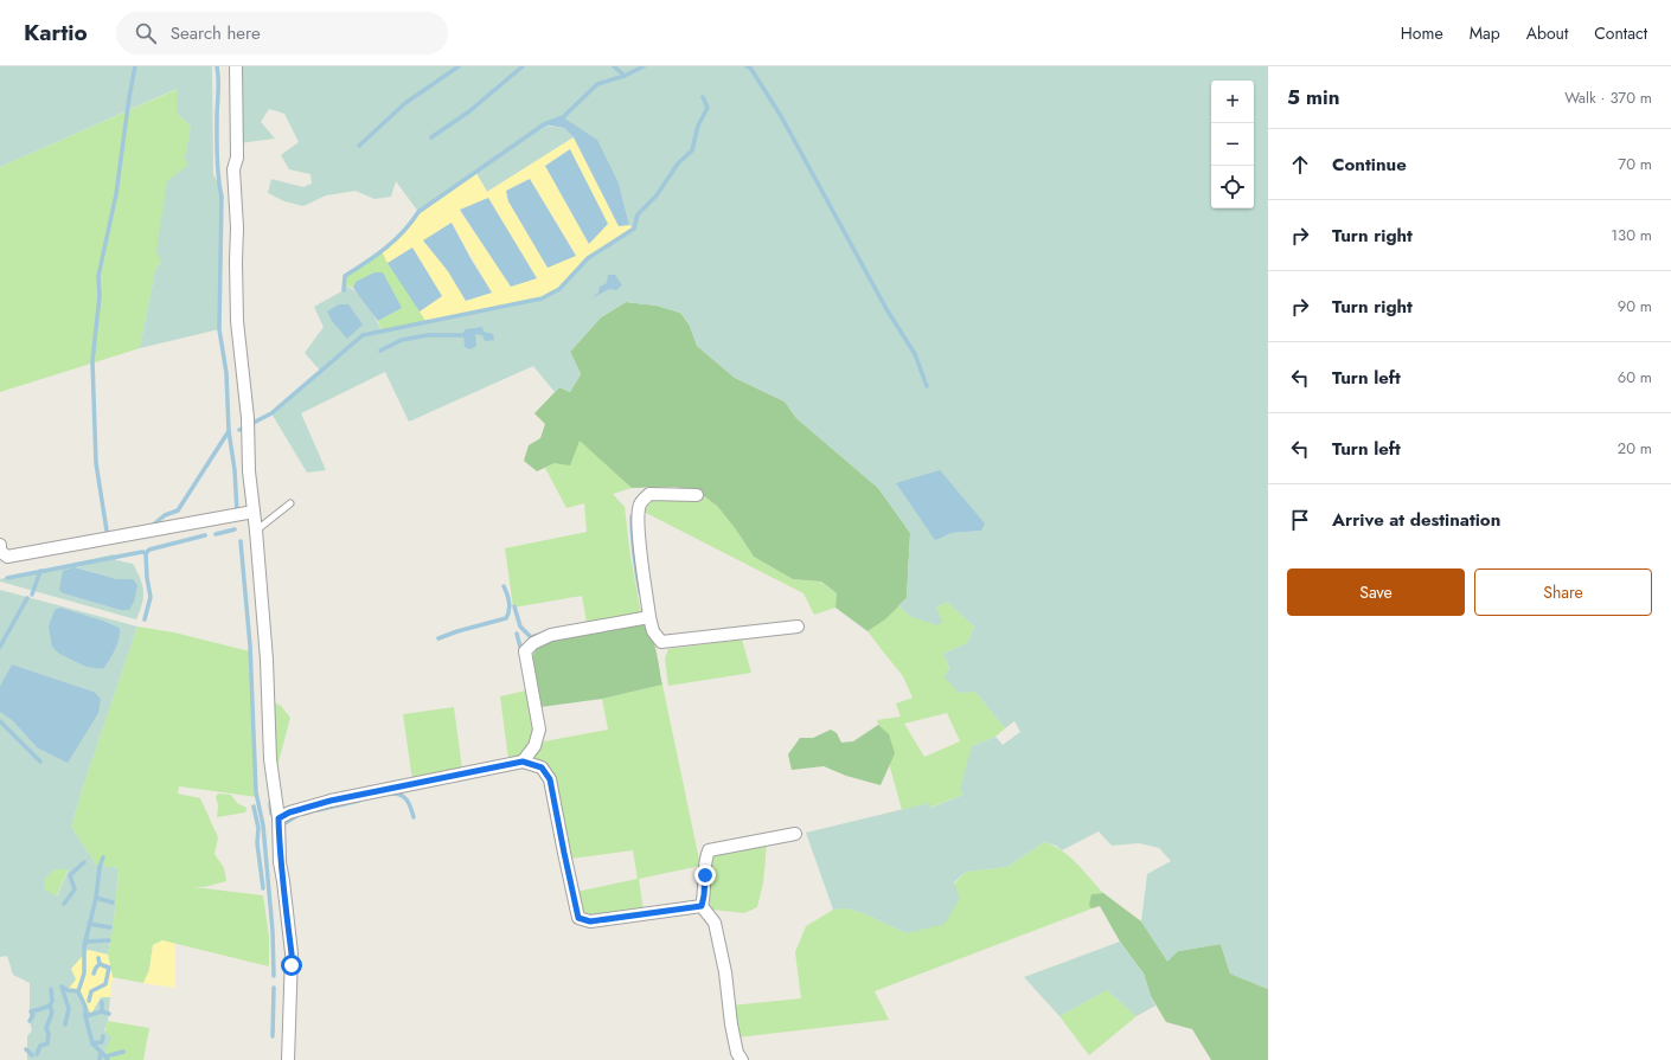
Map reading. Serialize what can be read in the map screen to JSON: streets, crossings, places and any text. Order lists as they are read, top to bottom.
{
  "page": {
    "header": "Kartio",
    "search": "Search here",
    "nav": [
      "Home",
      "Map",
      "About",
      "Contact"
    ],
    "heading": ["5 min", "Walk · 370 m"],
    "map_buttons": ["+", "−"],
    "list": [
      ["Continue", "70 m"],
      ["Turn right", "130 m"],
      ["Turn right", "90 m"],
      ["Turn left", "60 m"],
      ["Turn left", "20 m"],
      "Arrive at destination"
    ],
    "buttons": ["Save", "Share"]
  }
}
